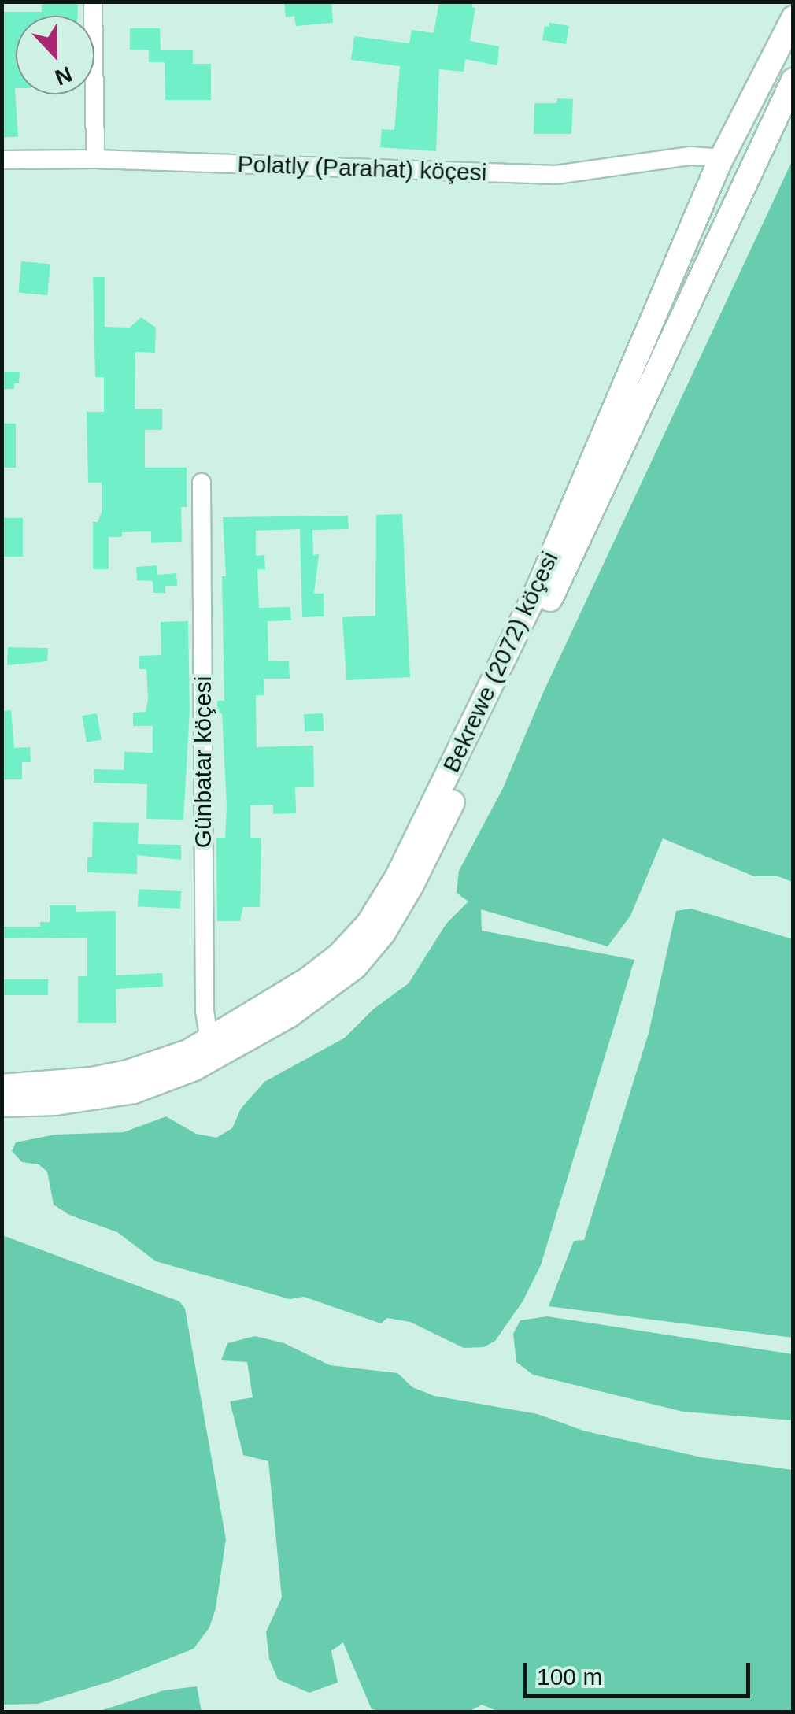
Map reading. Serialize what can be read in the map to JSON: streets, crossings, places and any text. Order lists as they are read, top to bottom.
{
  "streets": {
    "main road": ["Bekrewe (2072) köçesi"],
    "street": ["Polatly (Parahat) köçesi", "Günbatar köçesi"]
  },
  "crossings": [
    ["Polatly (Parahat) köçesi", "Bekrewe (2072) köçesi"],
    ["Bekrewe (2072) köçesi", "Günbatar köçesi"]
  ],
  "scale_bar": "100 m",
  "north": "bottom"
}
